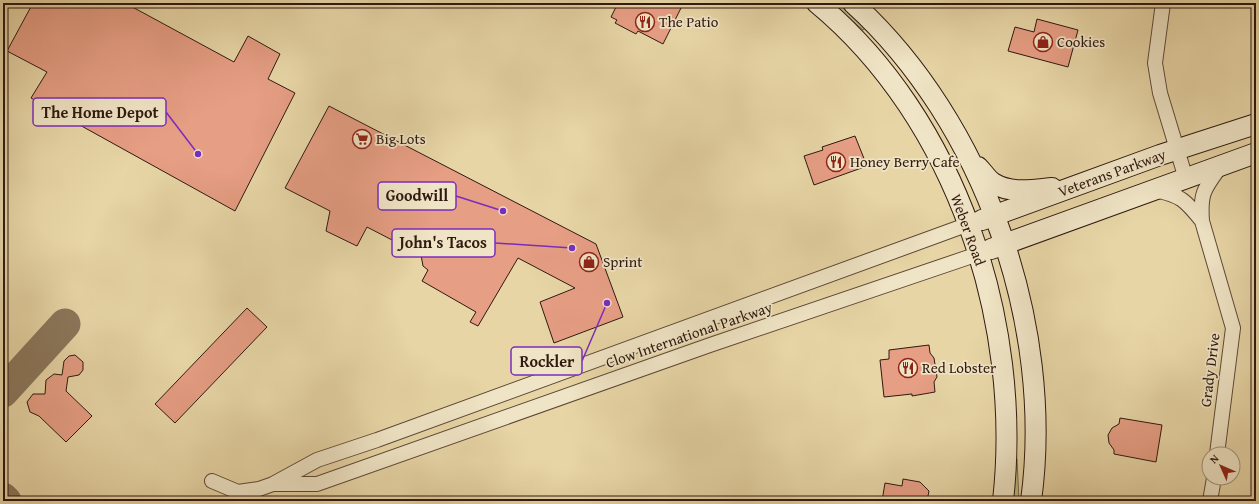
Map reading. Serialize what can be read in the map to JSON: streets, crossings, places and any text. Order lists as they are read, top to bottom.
{
  "streets": {
    "main road": ["Veterans Parkway", "Weber Road"],
    "street": ["Clow International Parkway", "Grady Drive"]
  },
  "crossings": [
    ["Veterans Parkway", "Weber Road"],
    ["Veterans Parkway", "Clow International Parkway"],
    ["Veterans Parkway", "Grady Drive"],
    ["Weber Road", "Clow International Parkway"]
  ],
  "places": {
    "restaurant": ["The Patio", "Honey Berry Cafe", "Red Lobster"],
    "shop": ["Cookies", "Sprint"],
    "supermarket": ["Big Lots"],
    "other": [
      "The Home Depot",
      "Goodwill",
      "John's Tacos",
      "Rockler"
    ]
  },
  "north": "top left"
}
